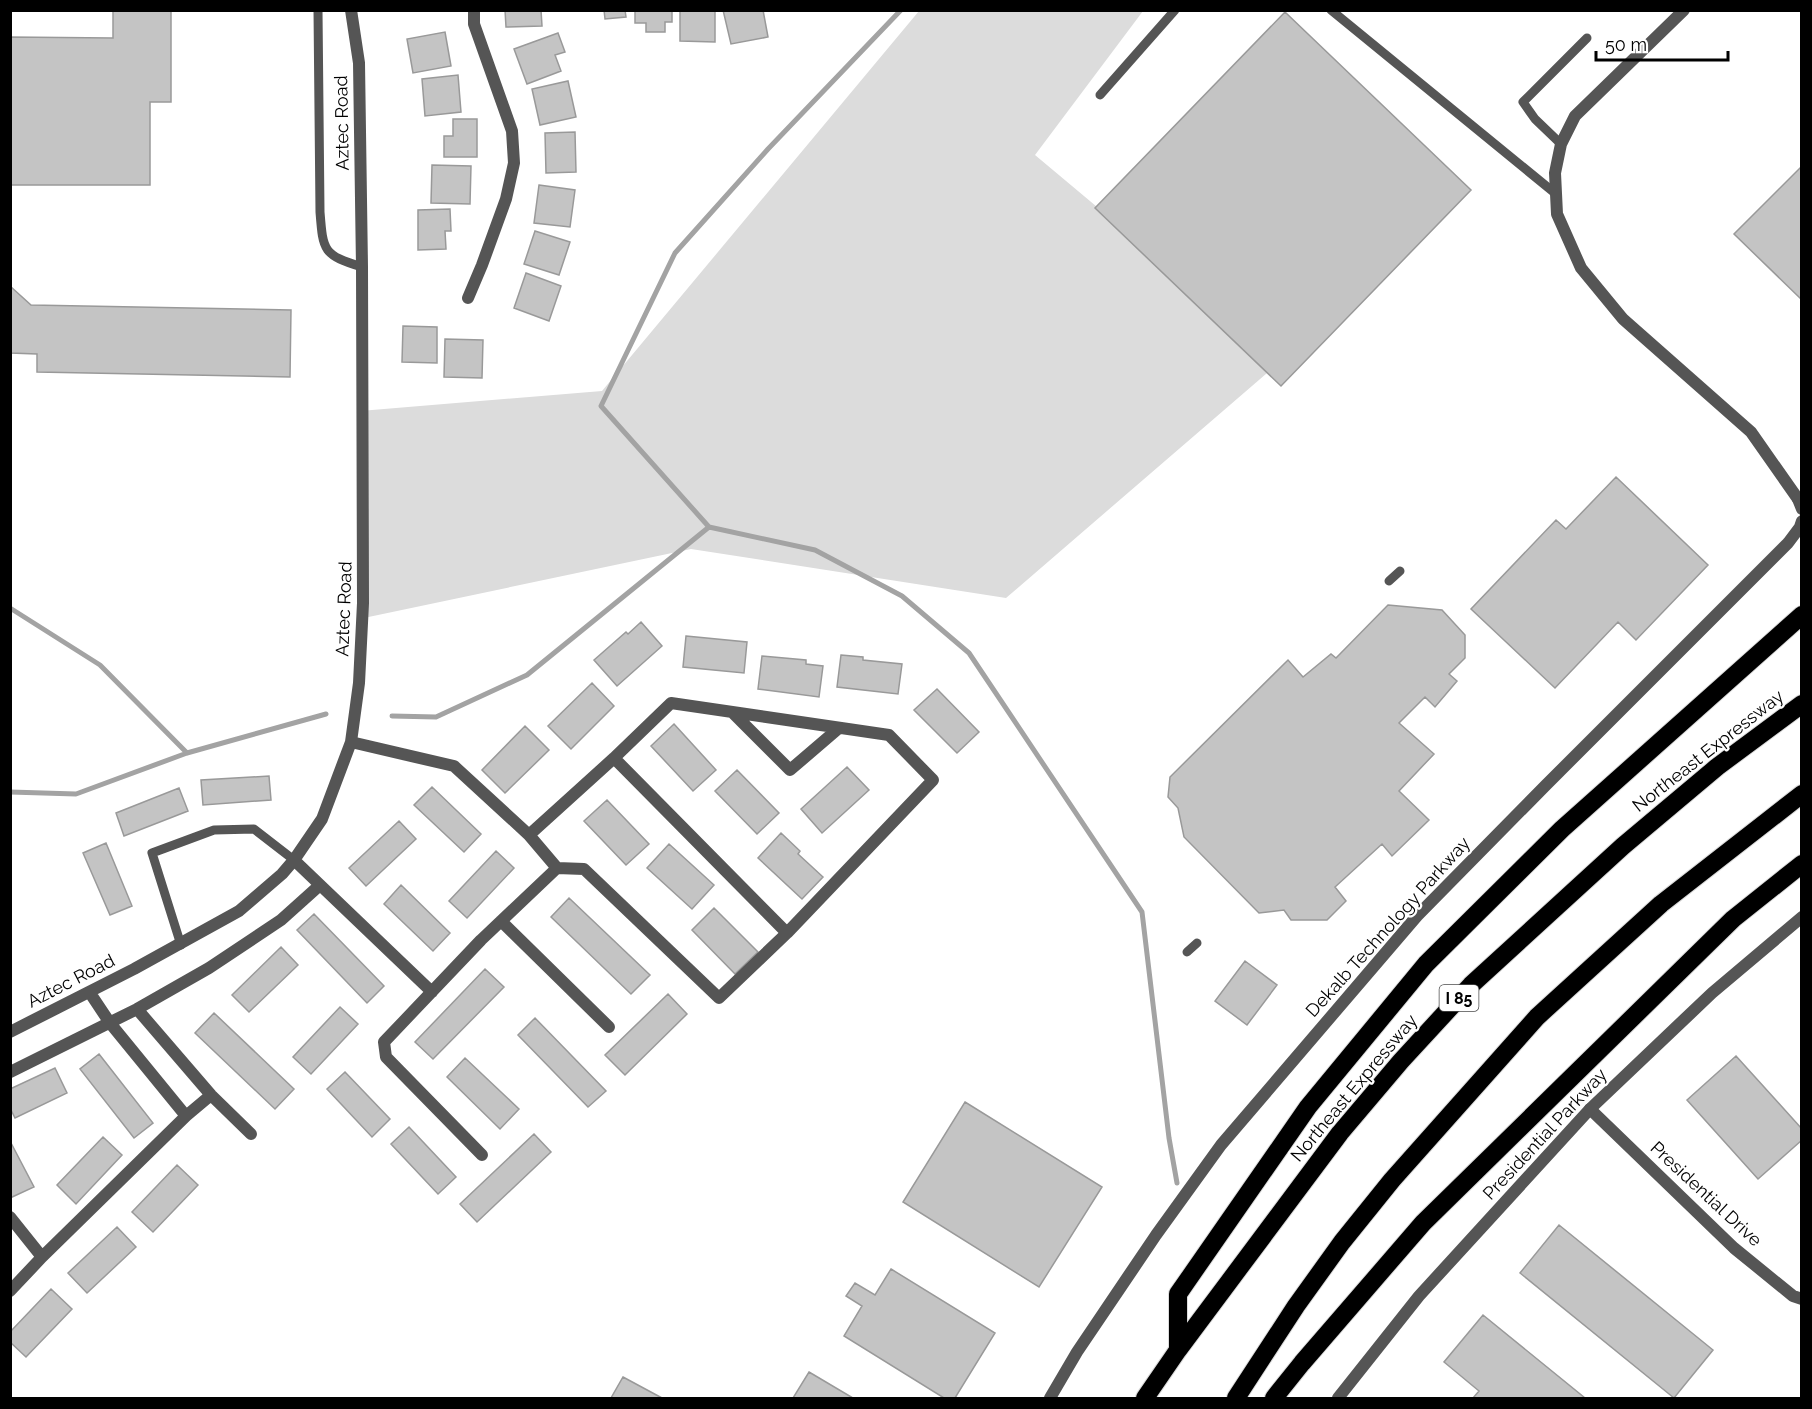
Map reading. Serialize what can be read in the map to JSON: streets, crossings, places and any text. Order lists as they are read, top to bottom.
{
  "streets": {
    "highway": ["Northeast Expressway", "I 85"],
    "street": [
      "Aztec Road",
      "Dekalb Technology Parkway",
      "Presidential Parkway",
      "Presidential Drive"
    ]
  },
  "crossings": [
    ["Presidential Parkway", "Presidential Drive"]
  ],
  "scale_bar": "50 m"
}
